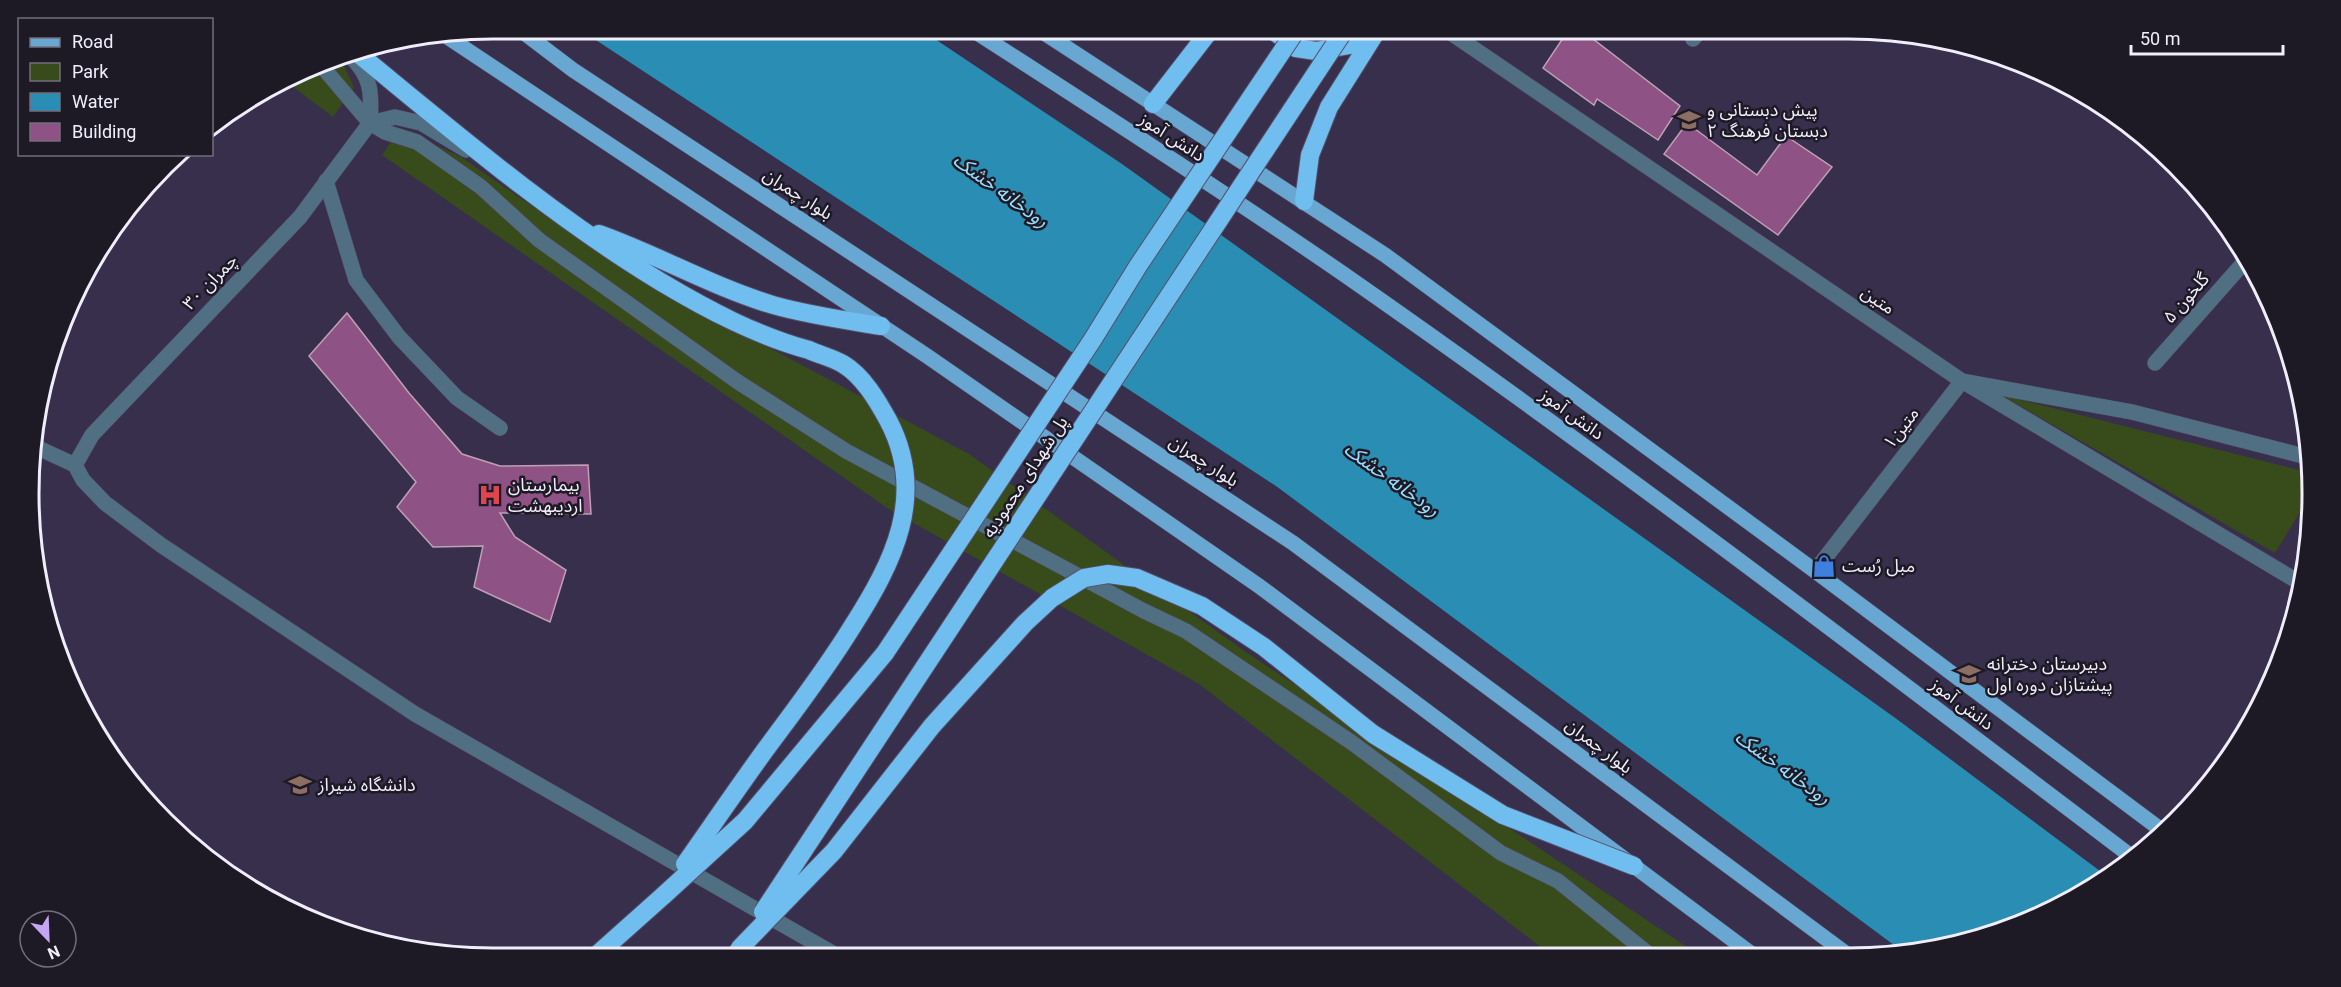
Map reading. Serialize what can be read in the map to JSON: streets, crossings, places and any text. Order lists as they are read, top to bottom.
{
  "streets": {
    "highway": ["پل شهدای محمودیه"],
    "main road": ["دانش آموز", "بلوار چمران"],
    "street": [
      "۳۰ چمران",
      "۵ گلخون",
      "متین",
      "متین۱"
    ]
  },
  "crossings": [
    ["دانش آموز", "متین۱"],
    ["متین", "متین۱"]
  ],
  "water": ["رودخانه خشک"],
  "places": {
    "school or university": ["پیش دبستانی و دبستان فرهنگ ۲", "دبیرستان دخترانه پیشتازان دوره اول", "دانشگاه شیراز"],
    "hospital": ["بیمارستان اردیبهشت"],
    "shop": ["مبل رُست"]
  },
  "legend": [
    "Road",
    "Park",
    "Water",
    "Building"
  ],
  "scale_bar": "50 m",
  "north": "bottom right"
}
